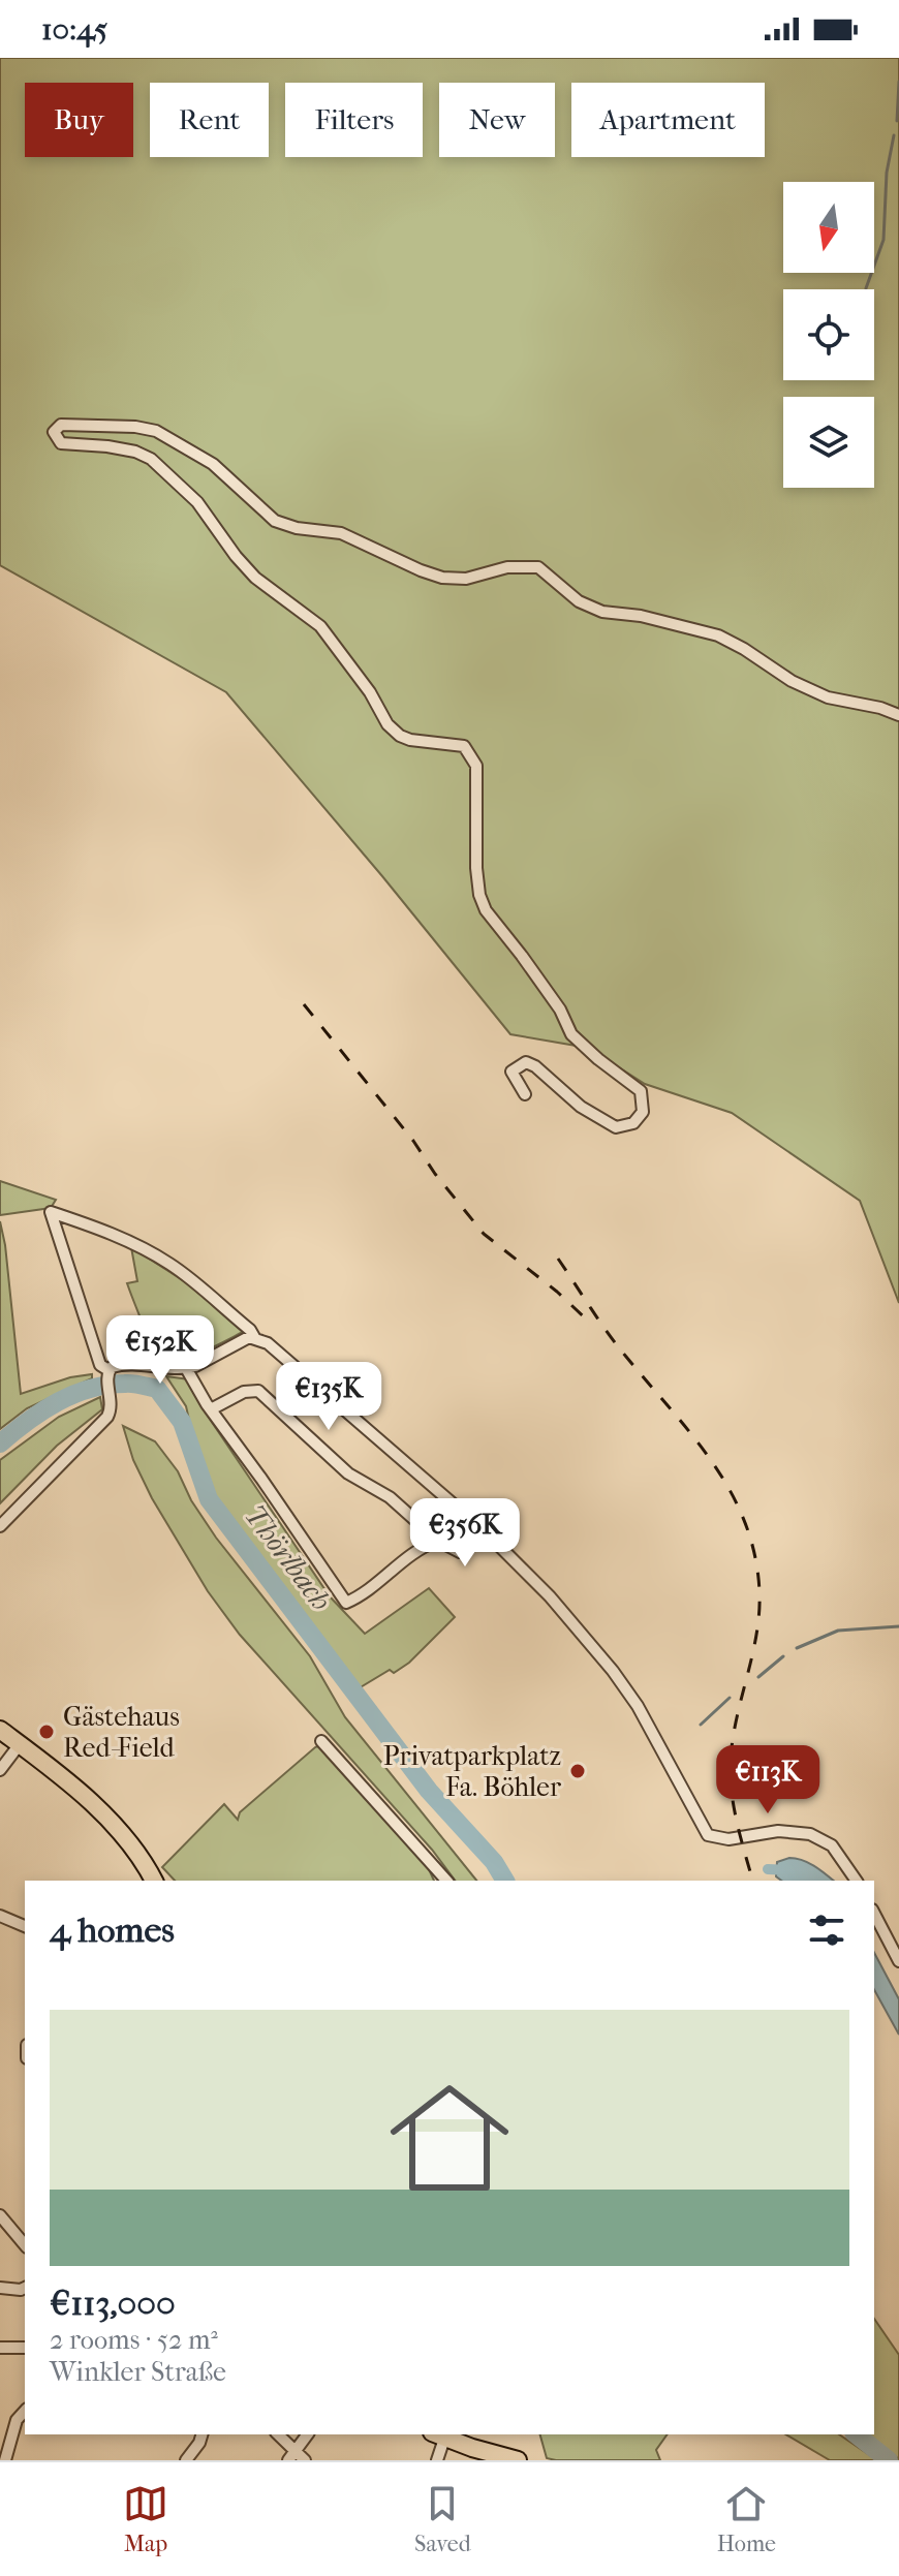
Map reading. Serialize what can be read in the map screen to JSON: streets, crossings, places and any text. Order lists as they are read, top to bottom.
{
  "water": ["Thörlbach"],
  "places": ["Gästehaus Red-Field", "Privatparkplatz Fa. Böhler"],
  "north": "bottom",
  "page": {
    "status": "10:45",
    "chip": [
      "Buy",
      "Rent",
      "Filters",
      "New",
      "Apartment"
    ],
    "price": [
      "€152K",
      "€135K",
      "€356K",
      "€113K"
    ],
    "heading": "4 homes",
    "list": [
      {
        "name": "€113,000",
        "note": "2 rooms · 52 m² · Winkler Straße"
      }
    ],
    "tabs": ["Map", "Saved", "Home"]
  }
}
